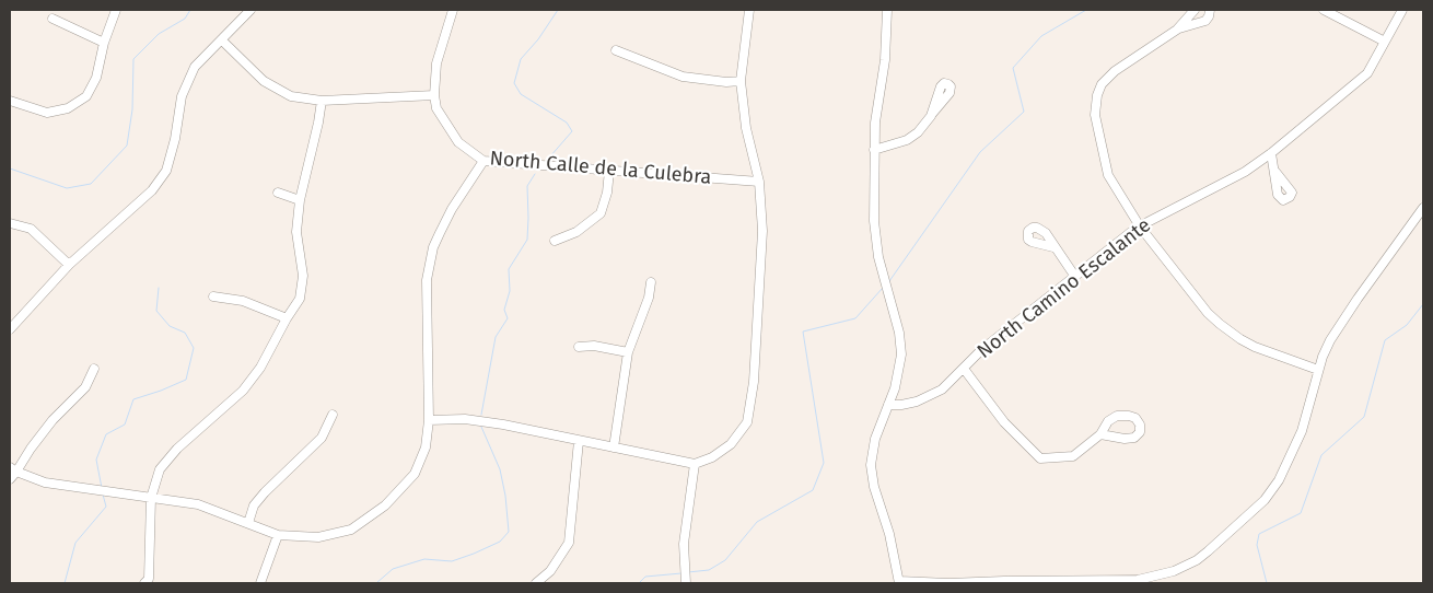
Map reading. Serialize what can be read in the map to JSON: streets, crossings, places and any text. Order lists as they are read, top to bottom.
{
  "streets": {
    "street": ["North Calle de la Culebra", "North Camino Escalante"]
  }
}
